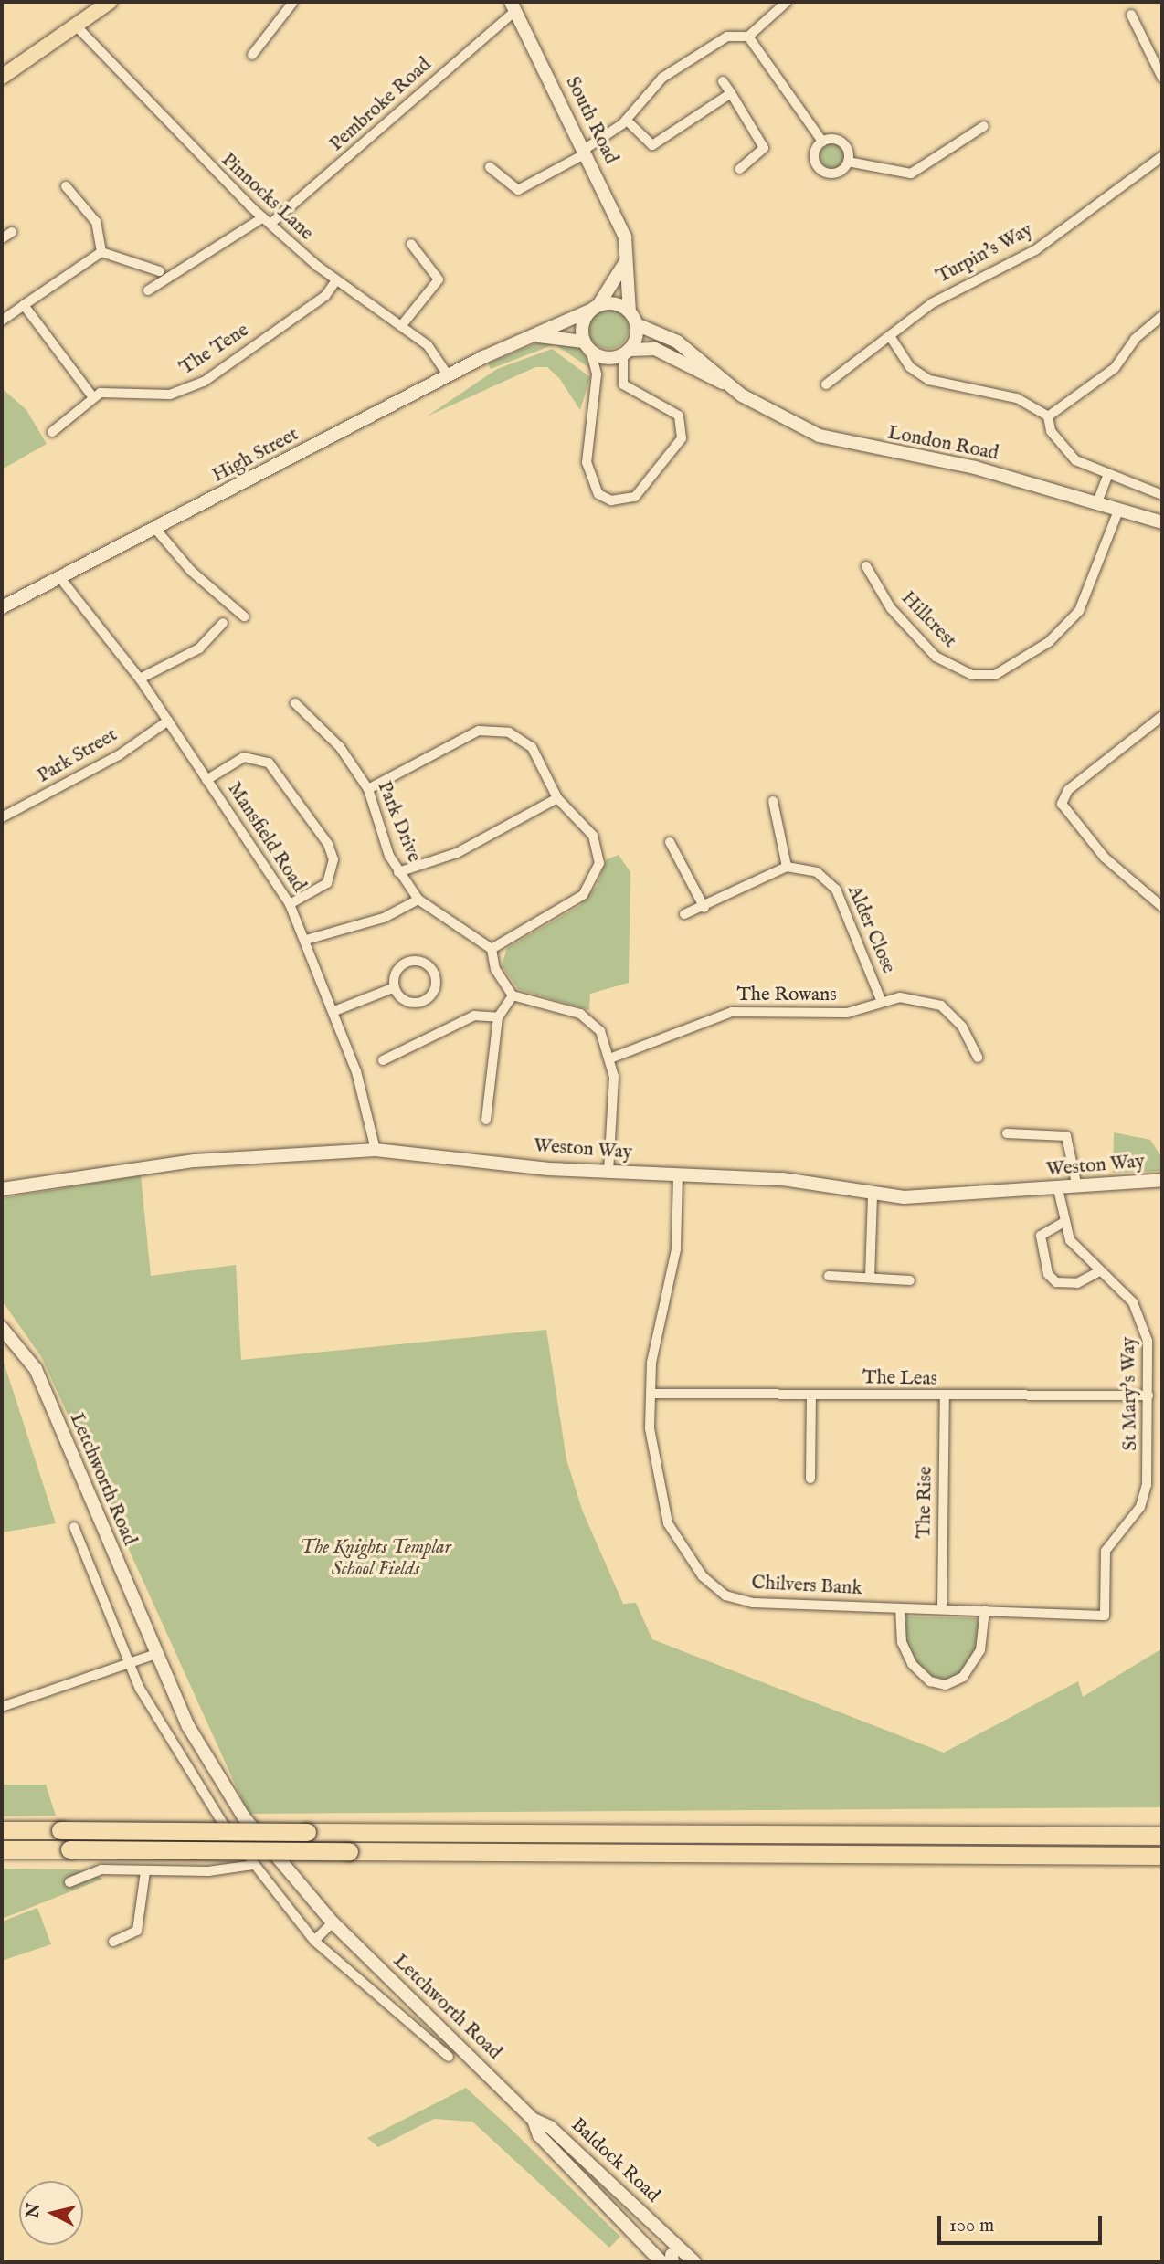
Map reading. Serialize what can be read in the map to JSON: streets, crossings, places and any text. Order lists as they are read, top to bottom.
{
  "streets": {
    "main road": [
      "South Road",
      "London Road",
      "High Street",
      "Weston Way",
      "Letchworth Road",
      "Baldock Road"
    ],
    "street": [
      "Pembroke Road",
      "Pinnocks Lane",
      "Turpin's Way",
      "The Tene",
      "Hillcrest",
      "Park Street",
      "Park Drive",
      "Mansfield Road",
      "Alder Close",
      "The Rowans",
      "The Leas",
      "St Mary's Way",
      "The Rise",
      "Chilvers Bank"
    ]
  },
  "crossings": [
    ["Pembroke Road", "South Road"],
    ["Pembroke Road", "Pinnocks Lane"],
    ["South Road", "London Road"],
    ["South Road", "High Street"],
    ["Pinnocks Lane", "The Tene"],
    ["Pinnocks Lane", "High Street"],
    ["London Road", "High Street"],
    ["London Road", "Hillcrest"],
    ["High Street", "Mansfield Road"],
    ["Park Street", "Mansfield Road"],
    ["Mansfield Road", "Weston Way"],
    ["Alder Close", "The Rowans"],
    ["Weston Way", "St Mary's Way"],
    ["Weston Way", "Chilvers Bank"],
    ["The Leas", "St Mary's Way"],
    ["The Leas", "The Rise"],
    ["The Leas", "Chilvers Bank"],
    ["St Mary's Way", "Chilvers Bank"],
    ["Letchworth Road", "Baldock Road"],
    ["The Rise", "Chilvers Bank"]
  ],
  "parks": ["The Knights Templar School Fields"],
  "scale_bar": "100 m",
  "north": "left"
}
